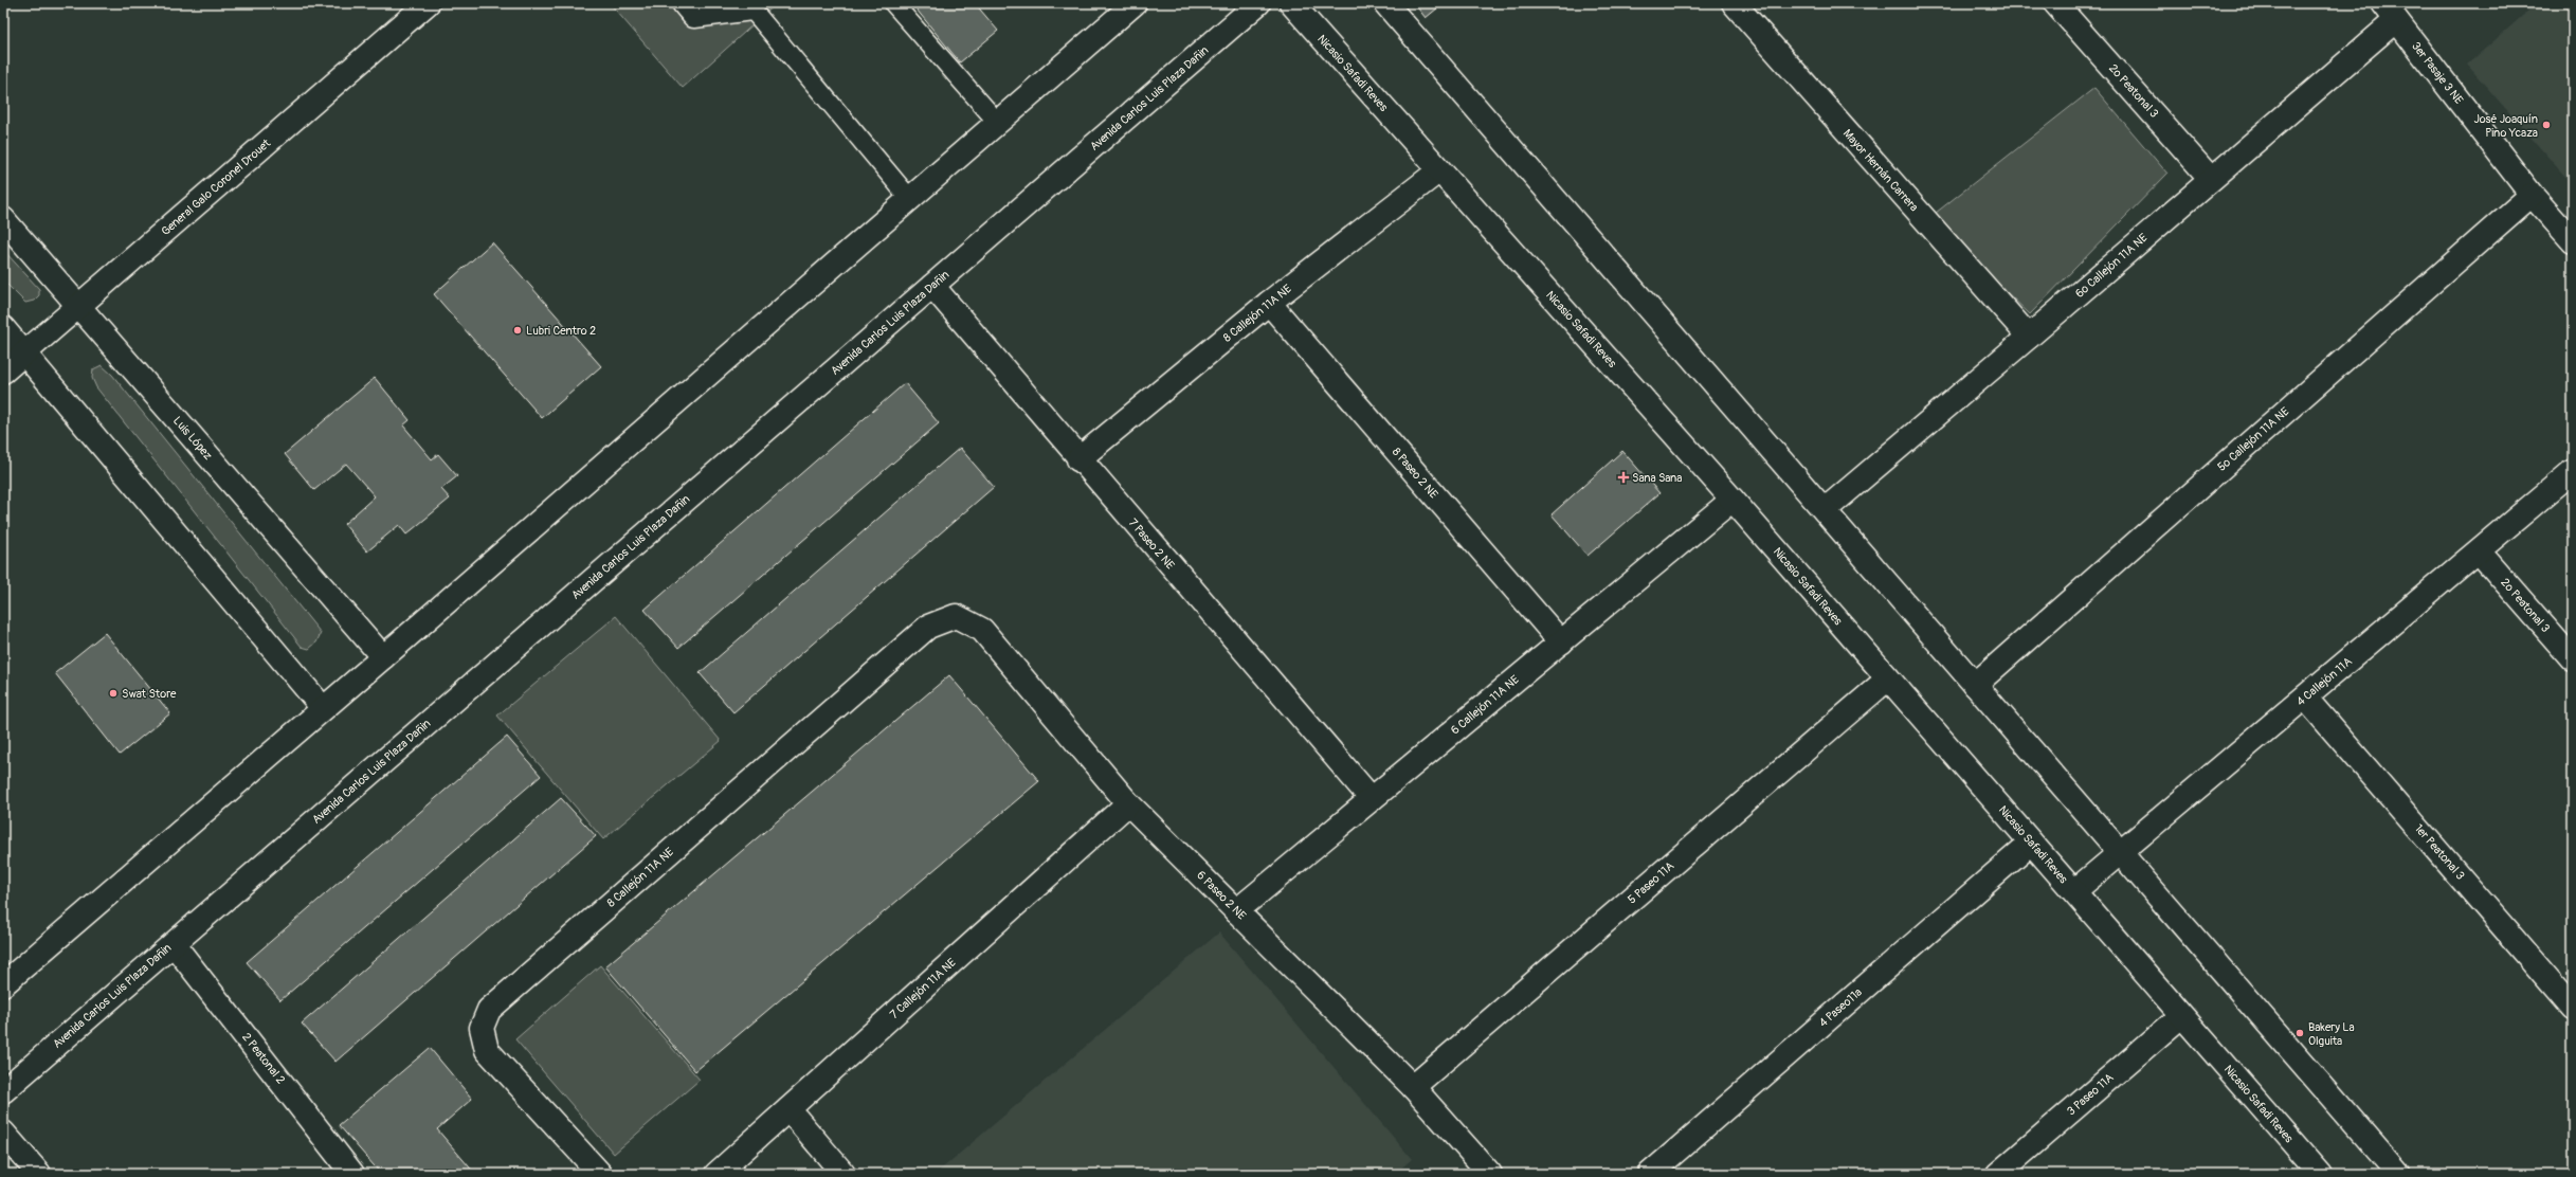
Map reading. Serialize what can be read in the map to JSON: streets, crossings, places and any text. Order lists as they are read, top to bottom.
{
  "streets": {
    "street": [
      "Nicasio Safadi Reves",
      "3er Pasaje 3 NE",
      "2º Peatonal 3",
      "Avenida Carlos Luis Plaza Dañin",
      "Mayor Hernán Carrera",
      "General Galo Coronel Drouet",
      "6º Callejón 11A NE",
      "8 Callejón 11A NE",
      "Luis López",
      "5º Callejón 11A NE",
      "8 Paseo 2 NE",
      "7 Paseo 2 NE",
      "4 Callejón 11A",
      "6 Callejón 11A NE",
      "1er Peatonal 3",
      "5 Paseo 11A",
      "6 Paseo 2 NE",
      "7 Callejón 11A NE",
      "4 Paseo11a",
      "2 Peatonal 2",
      "3 Paseo 11A"
    ]
  },
  "crossings": [
    ["Nicasio Safadi Reves", "8 Callejón 11A NE"],
    ["Nicasio Safadi Reves", "4 Callejón 11A"],
    ["Nicasio Safadi Reves", "6 Callejón 11A NE"],
    ["Nicasio Safadi Reves", "5 Paseo 11A"],
    ["Nicasio Safadi Reves", "4 Paseo11a"],
    ["Nicasio Safadi Reves", "3 Paseo 11A"],
    ["3er Pasaje 3 NE", "6º Callejón 11A NE"],
    ["3er Pasaje 3 NE", "5º Callejón 11A NE"],
    ["2º Peatonal 3", "6º Callejón 11A NE"],
    ["2º Peatonal 3", "4 Callejón 11A"],
    ["Avenida Carlos Luis Plaza Dañin", "7 Paseo 2 NE"],
    ["Avenida Carlos Luis Plaza Dañin", "2 Peatonal 2"],
    ["Mayor Hernán Carrera", "6º Callejón 11A NE"],
    ["General Galo Coronel Drouet", "Luis López"],
    ["8 Callejón 11A NE", "8 Paseo 2 NE"],
    ["8 Callejón 11A NE", "7 Paseo 2 NE"],
    ["8 Callejón 11A NE", "6 Paseo 2 NE"],
    ["8 Paseo 2 NE", "6 Callejón 11A NE"],
    ["7 Paseo 2 NE", "6 Callejón 11A NE"],
    ["4 Callejón 11A", "1er Peatonal 3"],
    ["6 Callejón 11A NE", "6 Paseo 2 NE"],
    ["5 Paseo 11A", "6 Paseo 2 NE"],
    ["6 Paseo 2 NE", "7 Callejón 11A NE"]
  ],
  "places": {
    "other": [
      "José Joaquín Pino Ycaza",
      "Lubri Centro 2",
      "Swat Store",
      "Bakery La Olguita"
    ],
    "health": ["Sana Sana"]
  }
}
